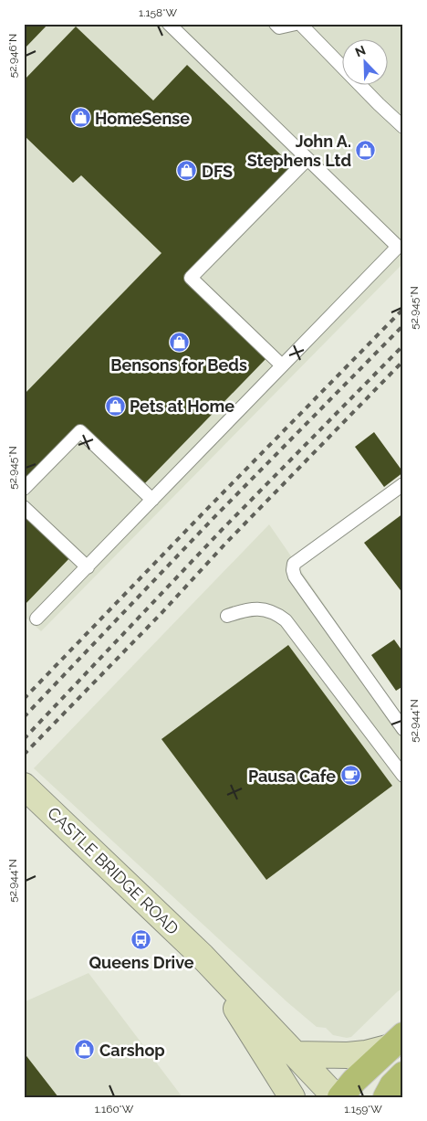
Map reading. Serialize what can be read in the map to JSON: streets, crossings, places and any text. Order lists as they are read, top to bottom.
{
  "streets": {
    "street": ["CASTLE BRIDGE ROAD"]
  },
  "places": {
    "shop": [
      "HomeSense",
      "John A. Stephens Ltd",
      "DFS",
      "Bensons for Beds",
      "Pets at Home",
      "Carshop"
    ],
    "cafe": ["Pausa Cafe"],
    "bus stop": ["Queens Drive"]
  },
  "north": "top left",
  "coordinates": [
    "1.158°W",
    "52.946°N",
    "52.945°N",
    "52.944°N",
    "1.160°W",
    "1.159°W"
  ]
}
